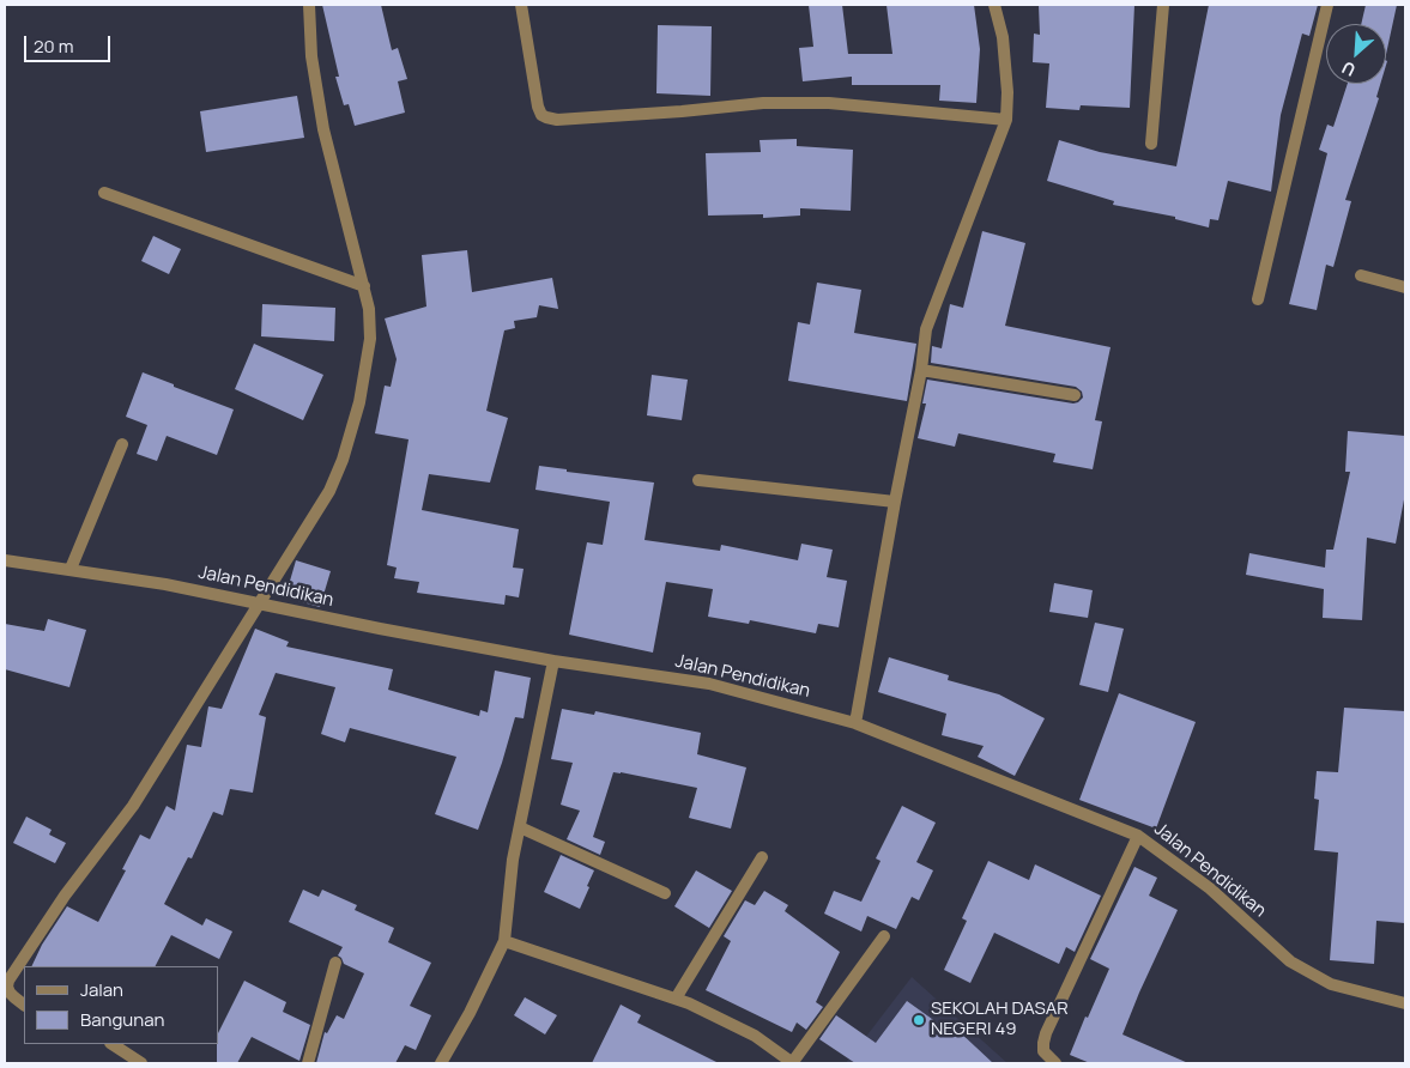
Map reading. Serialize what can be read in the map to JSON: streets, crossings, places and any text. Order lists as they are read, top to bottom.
{
  "streets": {
    "street": ["Jalan Pendidikan"]
  },
  "places": ["SEKOLAH DASAR NEGERI 49"],
  "legend": ["Jalan", "Bangunan"],
  "scale_bar": "20 m",
  "north": "bottom left"
}
